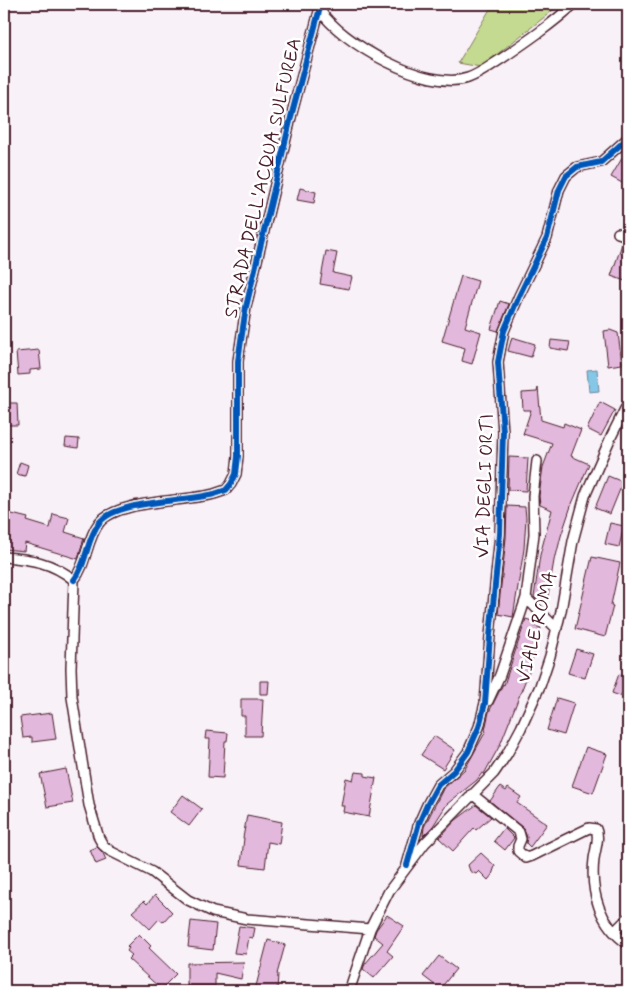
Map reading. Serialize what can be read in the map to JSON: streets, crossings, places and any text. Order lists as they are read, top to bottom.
{
  "streets": {
    "street": ["STRADA DELL'ACQUA SULFUREA", "VIA DEGLI ORTI", "VIALE ROMA"]
  },
  "crossings": [
    ["VIA DEGLI ORTI", "VIALE ROMA"]
  ]
}
